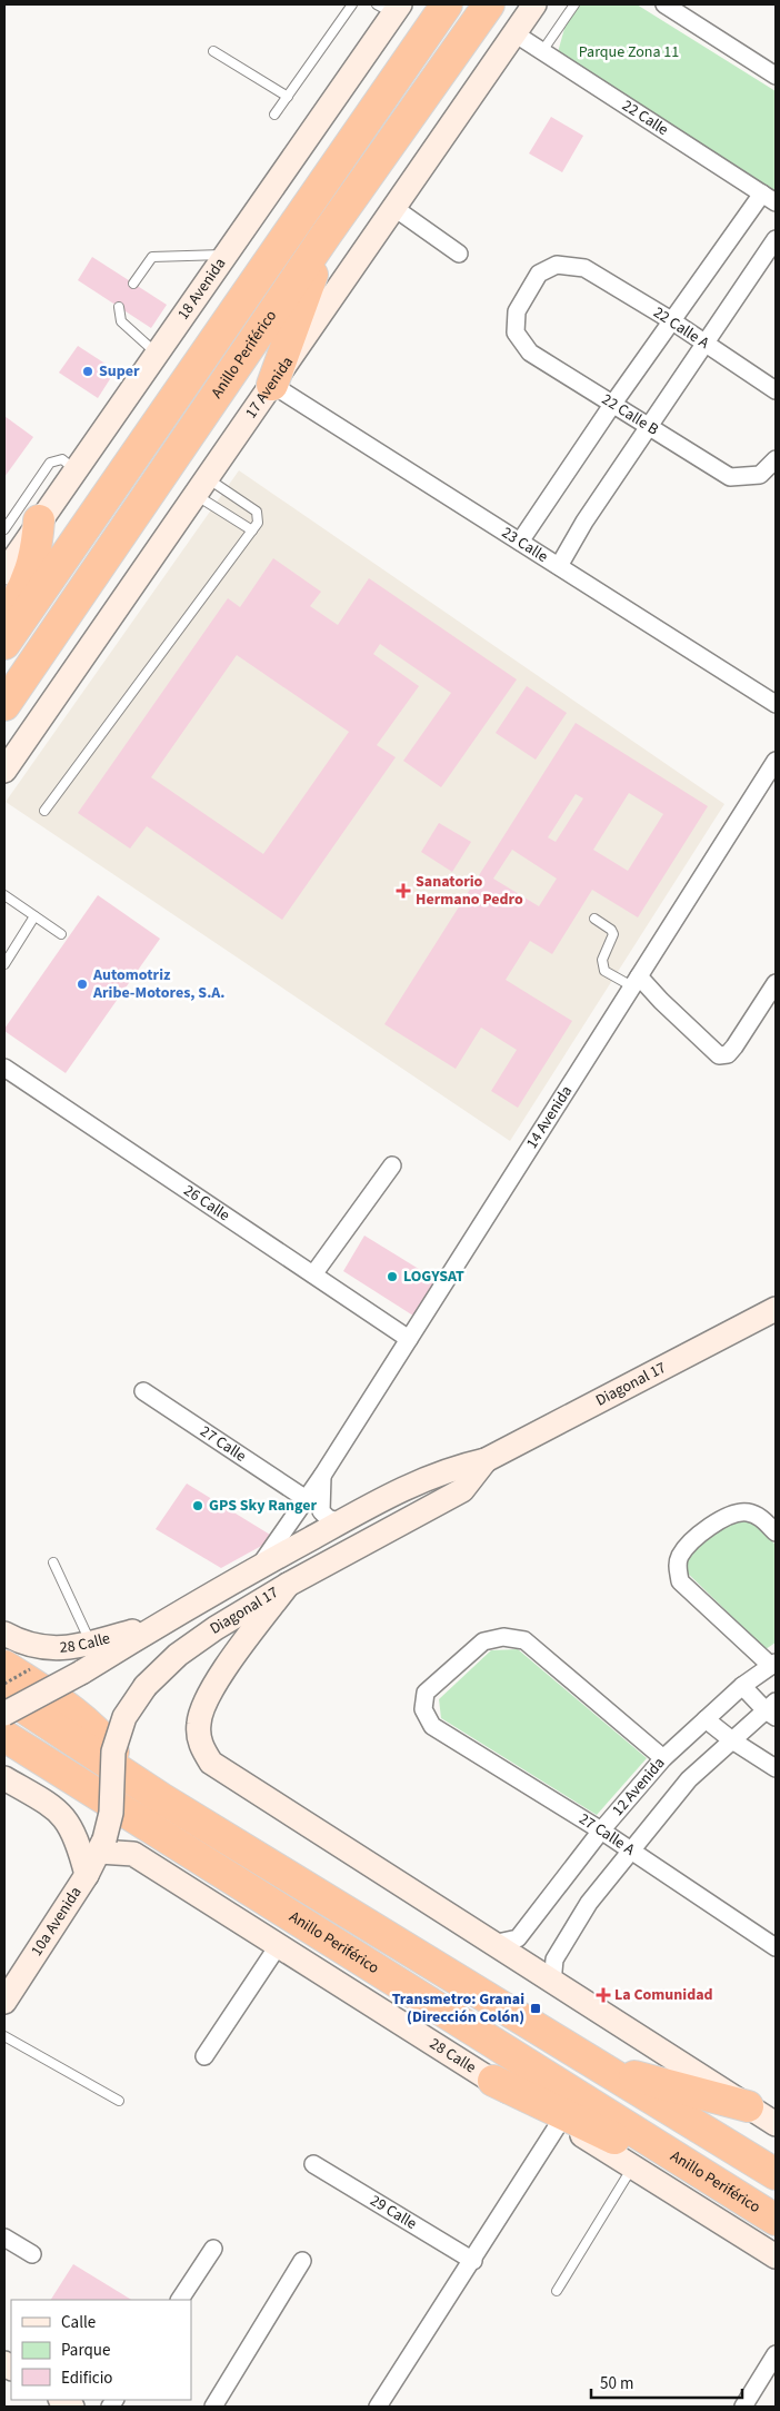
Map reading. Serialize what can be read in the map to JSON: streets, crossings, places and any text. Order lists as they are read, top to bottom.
{
  "streets": {
    "highway": ["Anillo Periférico"],
    "street": [
      "22 Calle",
      "18 Avenida",
      "22 Calle A",
      "17 Avenida",
      "22 Calle B",
      "23 Calle",
      "14 Avenida",
      "26 Calle",
      "Diagonal 17",
      "27 Calle",
      "28 Calle",
      "12 Avenida",
      "27 Calle A",
      "10a Avenida",
      "29 Calle"
    ]
  },
  "crossings": [
    ["22 Calle", "17 Avenida"],
    ["22 Calle A", "22 Calle B"],
    ["17 Avenida", "23 Calle"],
    ["14 Avenida", "26 Calle"],
    ["14 Avenida", "Diagonal 17"],
    ["14 Avenida", "27 Calle"],
    ["Diagonal 17", "28 Calle"],
    ["Diagonal 17", "10a Avenida"],
    ["28 Calle", "10a Avenida"],
    ["12 Avenida", "27 Calle A"]
  ],
  "parks": ["Parque Zona 11"],
  "places": {
    "other": [
      "Super",
      "Automotriz Aribe-Motores, S.A.",
      "LOGYSAT",
      "GPS Sky Ranger"
    ],
    "health": ["Sanatorio Hermano Pedro", "La Comunidad"],
    "transit": ["Transmetro: Granai (Dirección Colón)"]
  },
  "legend": ["Calle", "Parque", "Edificio"],
  "scale_bar": "50 m"
}
